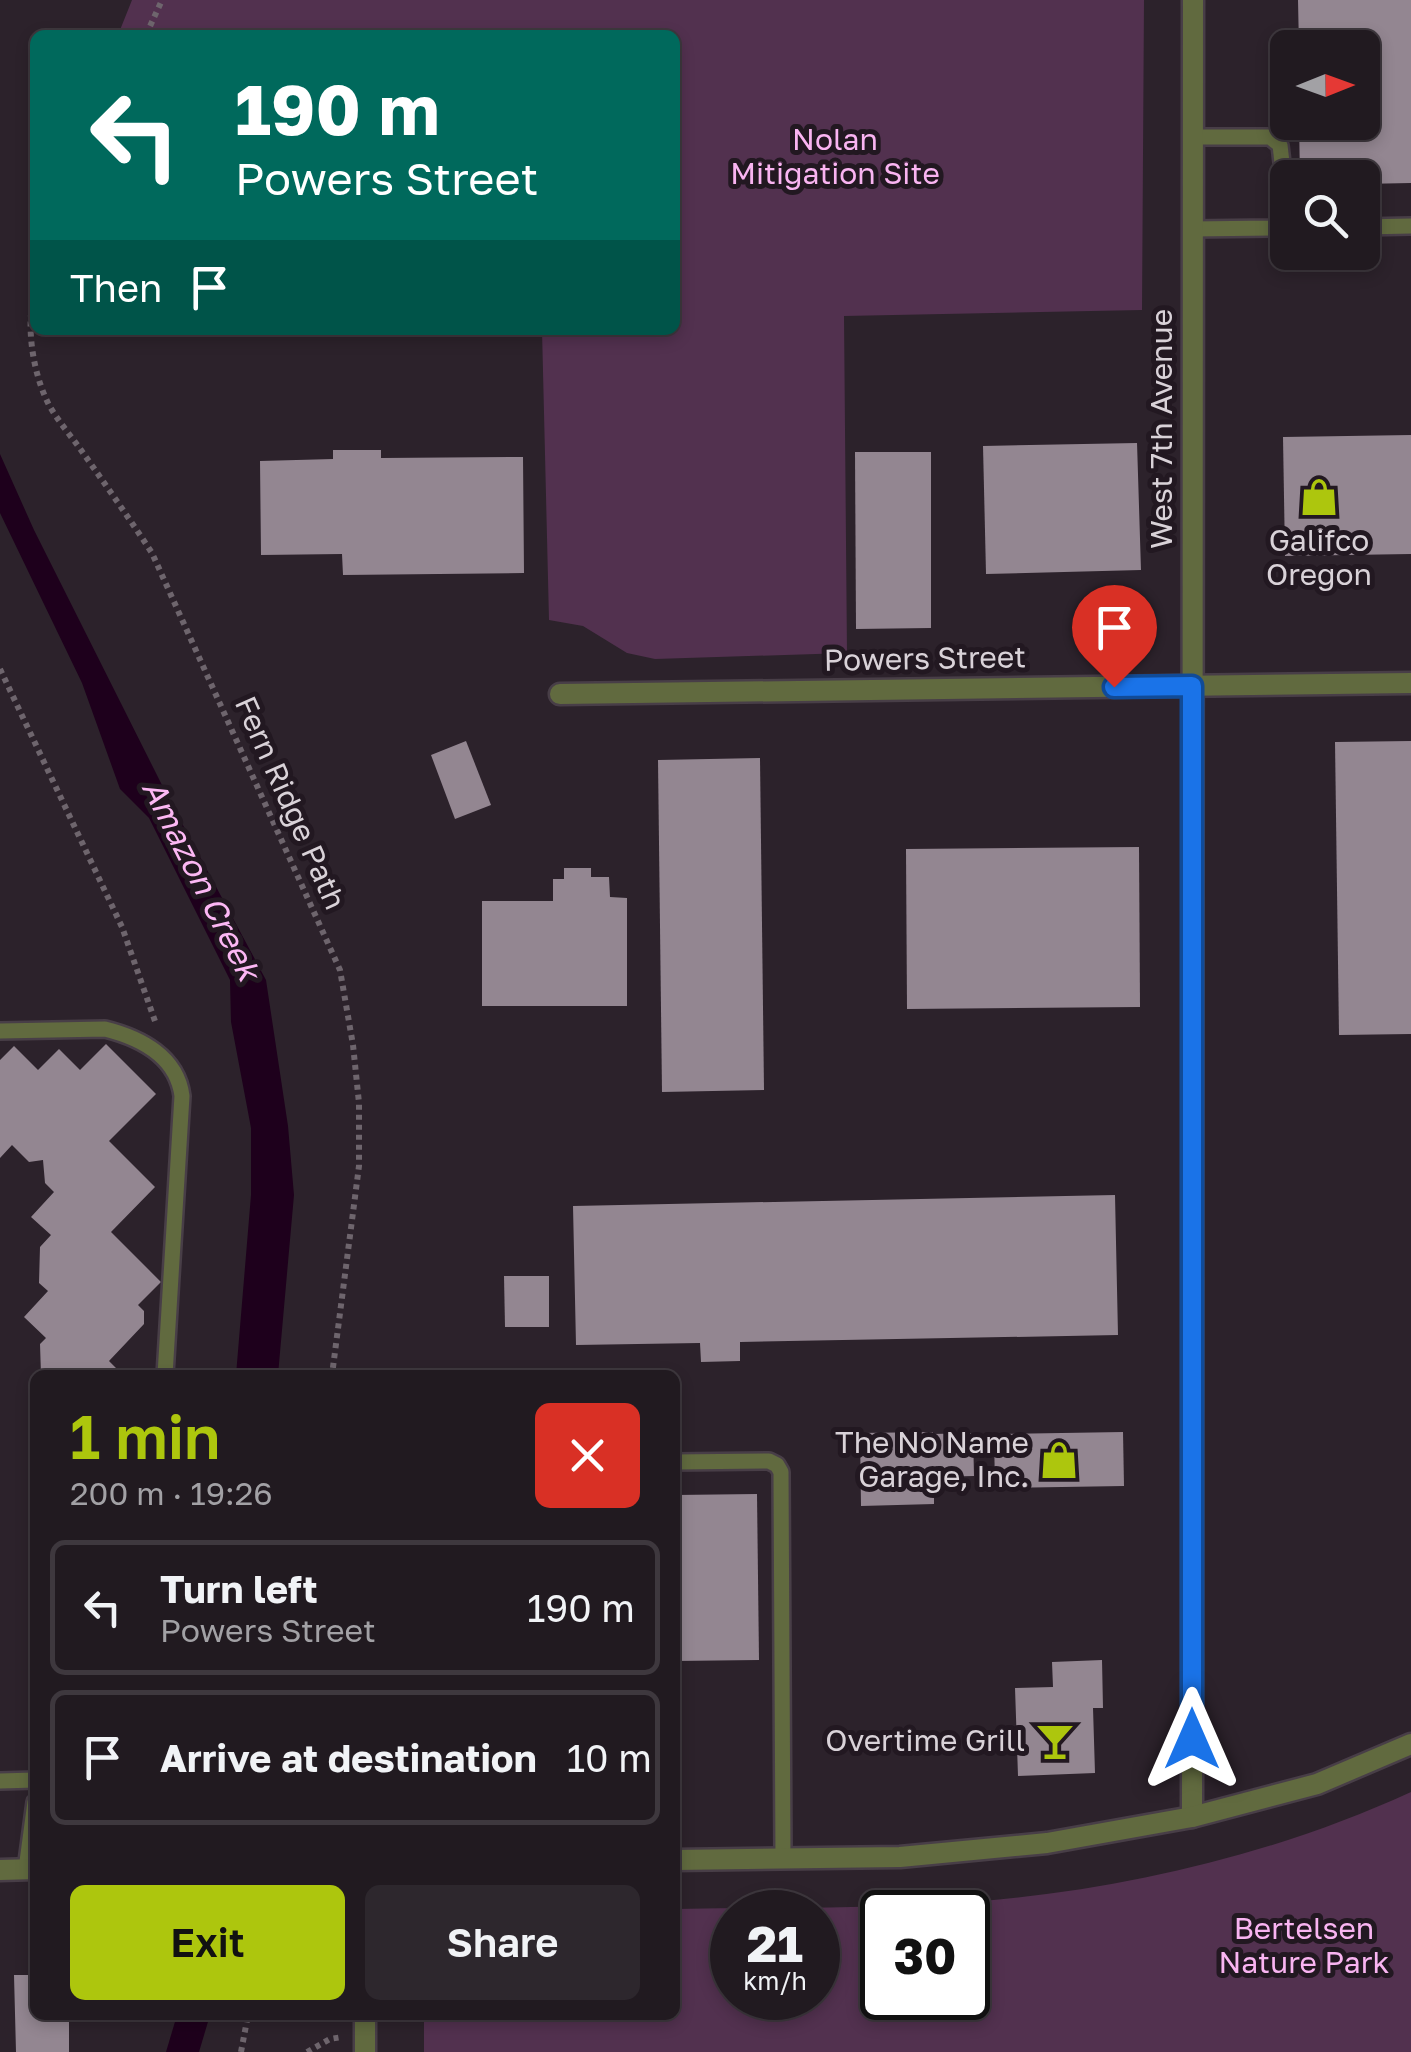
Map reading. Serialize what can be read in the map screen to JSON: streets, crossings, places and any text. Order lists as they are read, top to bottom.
{
  "streets": {
    "street": ["West 7th Avenue", "Powers Street"],
    "path": ["Fern Ridge Path"]
  },
  "crossings": [
    ["West 7th Avenue", "Powers Street"]
  ],
  "water": ["Amazon Creek"],
  "parks": ["Nolan Mitigation Site", "Bertelsen Nature Park"],
  "places": {
    "shop": ["Galifco Oregon", "The No Name Garage, Inc."],
    "bar": ["Overtime Grill"]
  },
  "north": "right",
  "page": {
    "turn": ["190 m", "Powers Street"],
    "then": "Then",
    "heading": ["1 min", "200 m · 19:26"],
    "list": [
      {
        "name": "Turn left",
        "note": "Powers Street",
        "value": "190 m"
      },
      {
        "name": "Arrive at destination",
        "value": "10 m"
      }
    ],
    "buttons": ["Exit", "Share"],
    "speed": "21 km/h",
    "limit": "30"
  }
}
